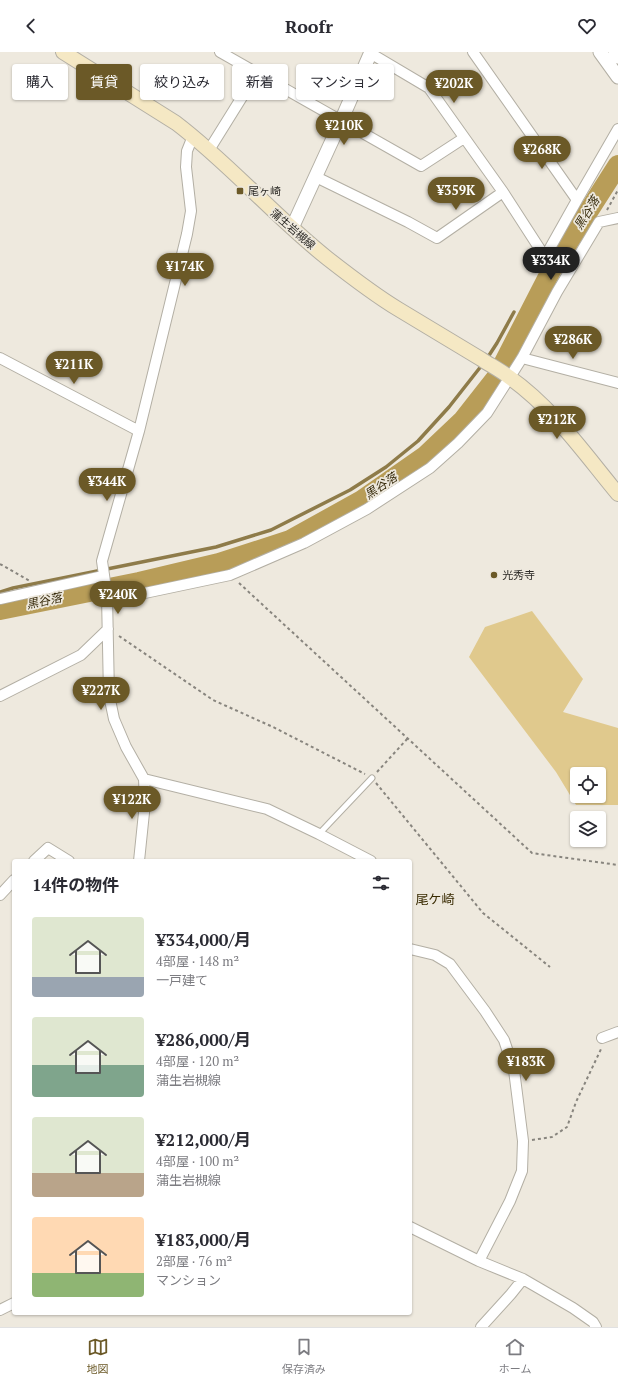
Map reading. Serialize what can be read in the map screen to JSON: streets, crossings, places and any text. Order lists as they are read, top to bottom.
{
  "streets": {
    "main road": ["蒲生岩槻線"]
  },
  "districts": ["尾ケ崎"],
  "water": ["黒谷落"],
  "places": {
    "transit": ["尾ヶ崎"],
    "other": ["光秀寺"]
  },
  "page": {
    "header": "Roofr",
    "chip": [
      "購入",
      "賃貸",
      "絞り込み",
      "新着",
      "マンション"
    ],
    "price": [
      "¥202K",
      "¥210K",
      "¥268K",
      "¥359K",
      "¥334K",
      "¥174K",
      "¥286K",
      "¥211K",
      "¥212K",
      "¥344K",
      "¥240K",
      "¥227K",
      "¥122K",
      "¥183K"
    ],
    "heading": "14件の物件",
    "list": [
      {
        "name": "¥334,000/月",
        "note": "4部屋 · 148 m² · 一戸建て"
      },
      {
        "name": "¥286,000/月",
        "note": "4部屋 · 120 m² · 蒲生岩槻線"
      },
      {
        "name": "¥212,000/月",
        "note": "4部屋 · 100 m² · 蒲生岩槻線"
      },
      {
        "name": "¥183,000/月",
        "note": "2部屋 · 76 m² · マンション"
      }
    ],
    "tabs": ["地図", "保存済み", "ホーム"]
  }
}
